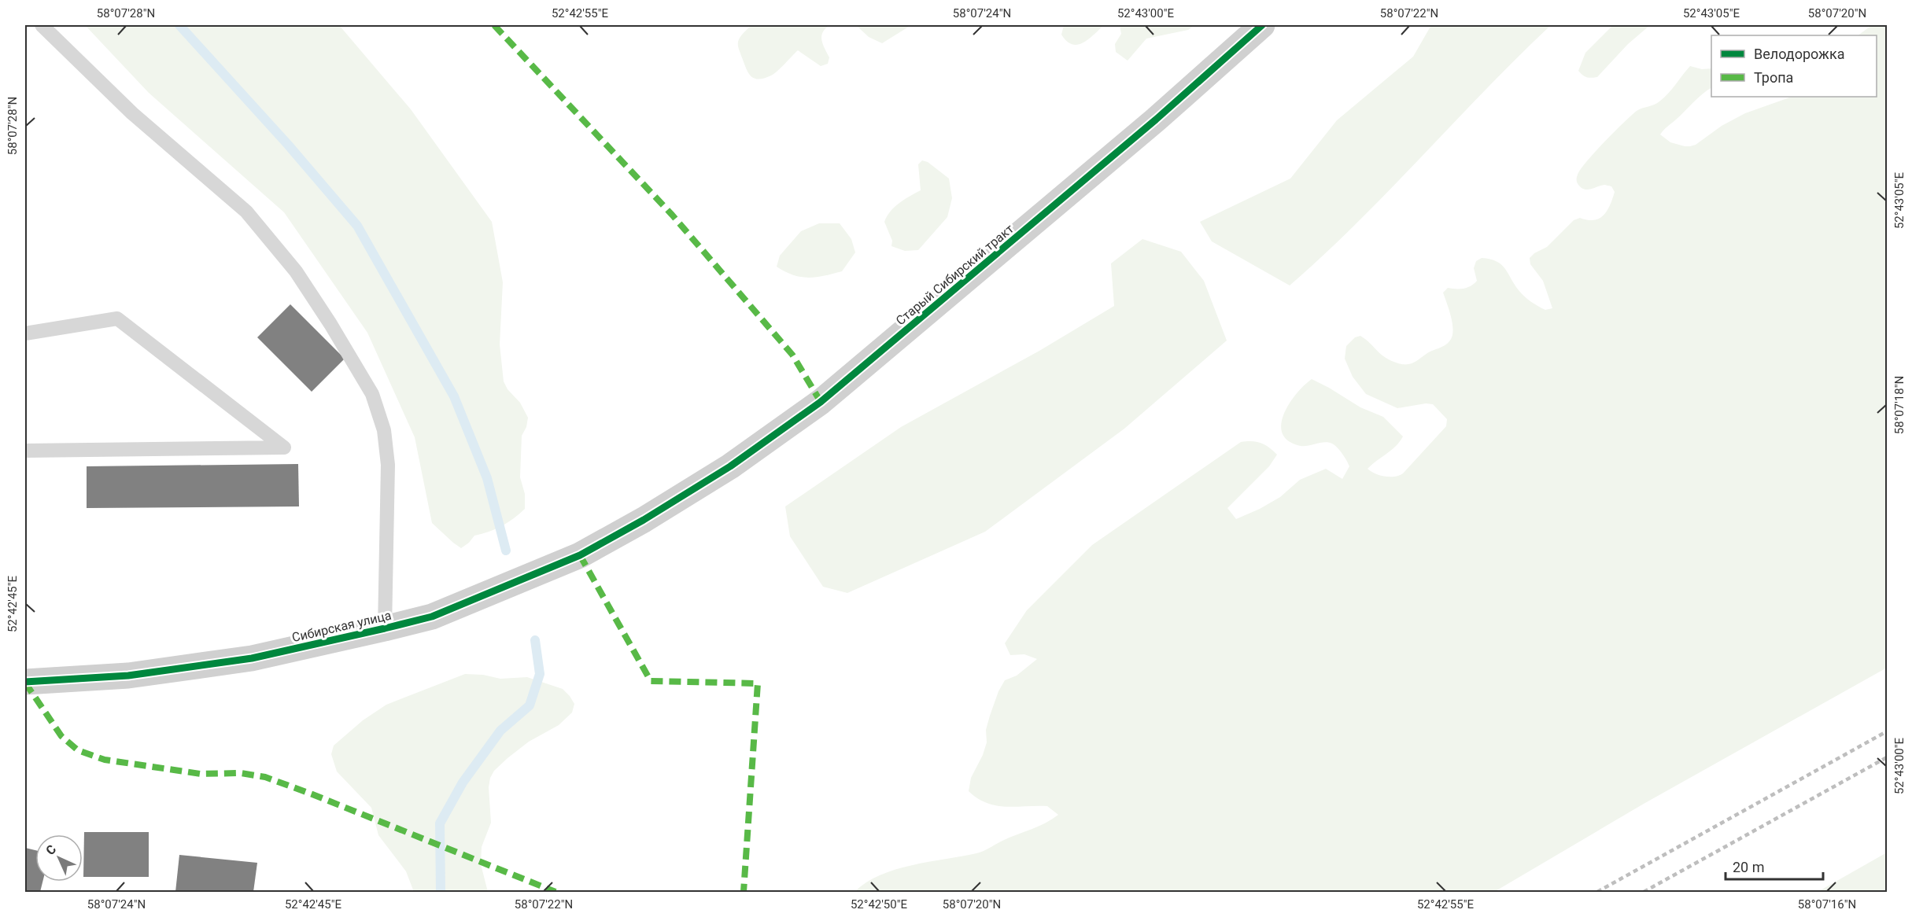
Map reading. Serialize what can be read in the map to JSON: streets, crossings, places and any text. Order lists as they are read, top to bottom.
{
  "streets": {
    "street": ["Старый Сибирский тракт", "Сибирская улица"]
  },
  "crossings": [
    ["Старый Сибирский тракт", "Сибирская улица"]
  ],
  "legend": ["Велодорожка", "Тропа"],
  "scale_bar": "20 m",
  "north": "top left",
  "coordinates": [
    "58°07'28\"N",
    "52°42'55\"E",
    "58°07'24\"N",
    "52°43'00\"E",
    "58°07'22\"N",
    "52°43'05\"E",
    "58°07'20\"N",
    "58°07'18\"N",
    "52°42'45\"E",
    "52°42'50\"E",
    "58°07'16\"N"
  ]
}
